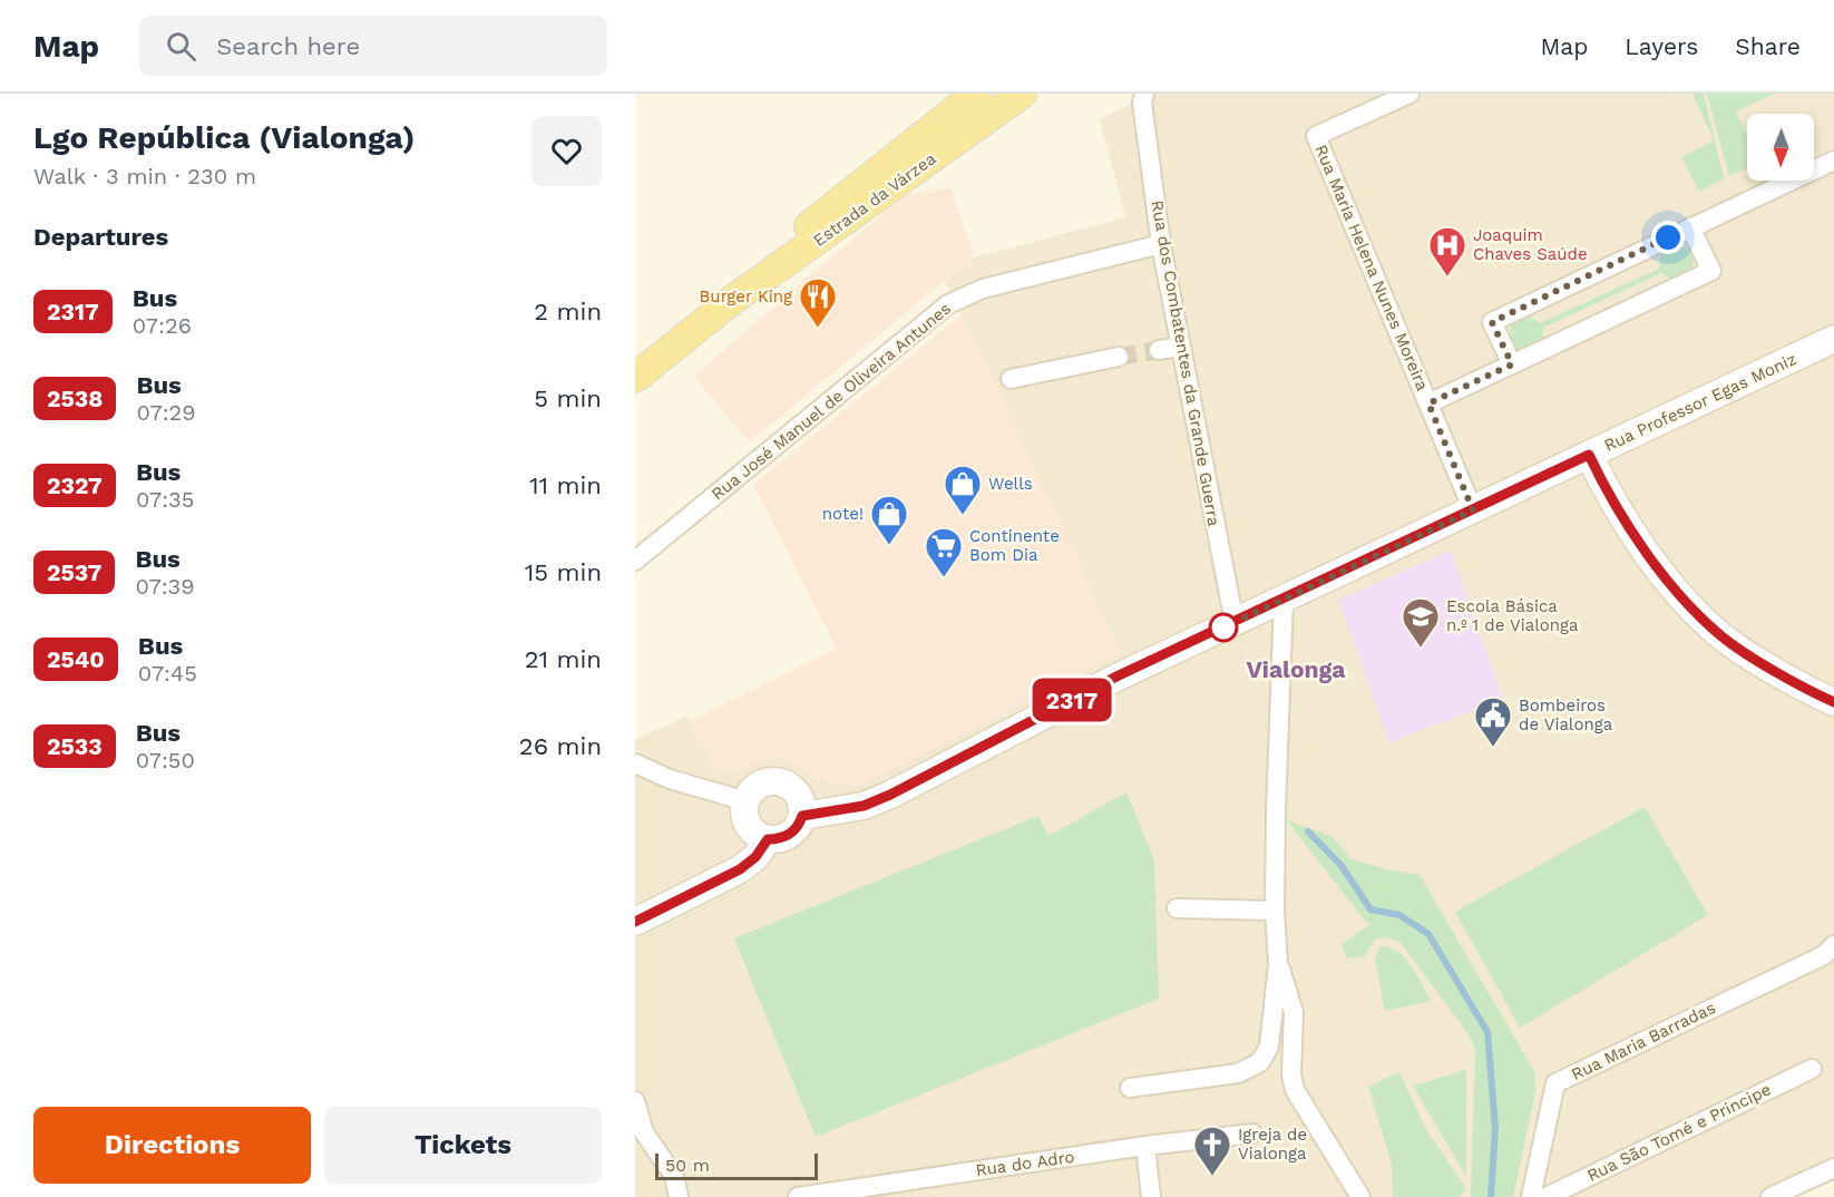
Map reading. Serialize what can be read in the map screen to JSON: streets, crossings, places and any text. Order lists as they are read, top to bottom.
{
  "streets": {
    "main road": ["Estrada da Várzea"],
    "street": [
      "Rua Maria Helena Nunes Moreira",
      "Rua dos Combatentes da Grande Guerra",
      "Rua José Manuel de Oliveira Antunes",
      "Rua Professor Egas Moniz",
      "Rua Maria Barradas",
      "Rua São Tomé e Principe",
      "Rua do Adro"
    ]
  },
  "crossings": [
    ["Rua Maria Helena Nunes Moreira", "Rua Professor Egas Moniz"],
    ["Rua dos Combatentes da Grande Guerra", "Rua José Manuel de Oliveira Antunes"],
    ["Rua dos Combatentes da Grande Guerra", "Rua Professor Egas Moniz"]
  ],
  "districts": ["Vialonga"],
  "places": {
    "hospital": ["Joaquim Chaves Saúde"],
    "restaurant": ["Burger King"],
    "shop": ["Wells", "note!"],
    "supermarket": ["Continente Bom Dia"],
    "school or university": ["Escola Básica n.º 1 de Vialonga"],
    "public building": ["Bombeiros de Vialonga"],
    "church": ["Igreja de Vialonga"]
  },
  "lines": ["bus line 2317"],
  "scale_bar": "50 m",
  "north": "bottom",
  "page": {
    "header": "Map",
    "search": "Search here",
    "nav": ["Map", "Layers", "Share"],
    "heading": [
      ["Lgo República (Vialonga)", "Walk · 3 min · 230 m"],
      "Departures"
    ],
    "on_map": "2317",
    "list": [
      {
        "mark": "2317",
        "name": "Bus",
        "note": "07:26",
        "value": "2 min"
      },
      {
        "mark": "2538",
        "name": "Bus",
        "note": "07:29",
        "value": "5 min"
      },
      {
        "mark": "2327",
        "name": "Bus",
        "note": "07:35",
        "value": "11 min"
      },
      {
        "mark": "2537",
        "name": "Bus",
        "note": "07:39",
        "value": "15 min"
      },
      {
        "mark": "2540",
        "name": "Bus",
        "note": "07:45",
        "value": "21 min"
      },
      {
        "mark": "2533",
        "name": "Bus",
        "note": "07:50",
        "value": "26 min"
      }
    ],
    "buttons": ["Directions", "Tickets"],
    "scale": "50 m"
  }
}
